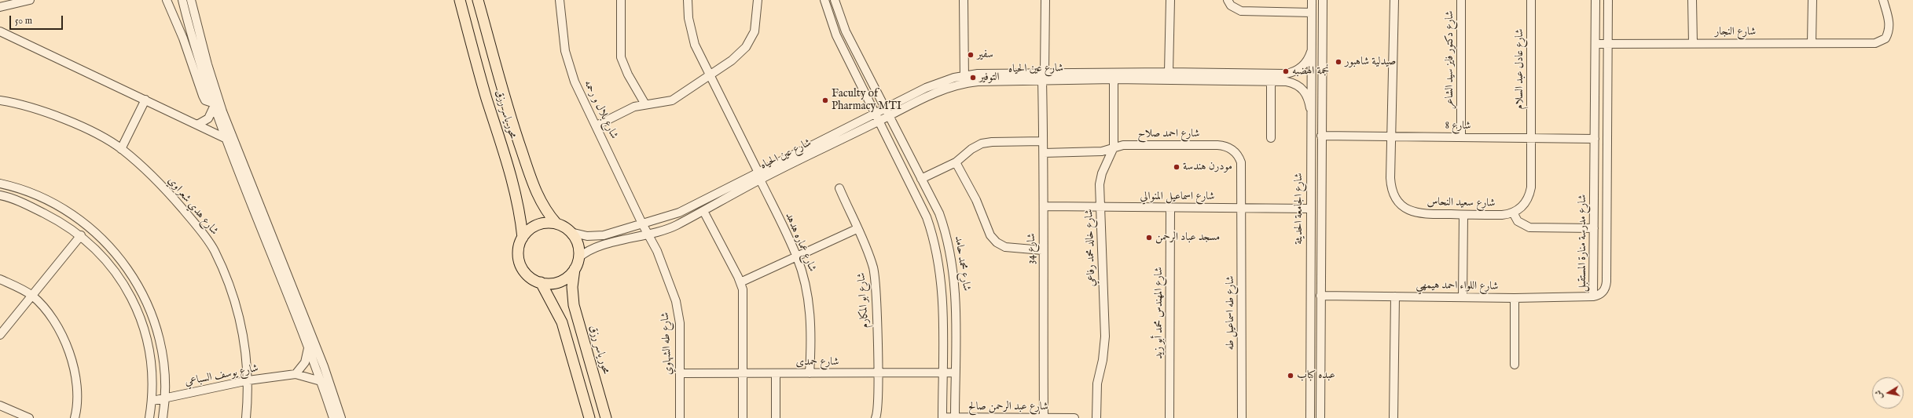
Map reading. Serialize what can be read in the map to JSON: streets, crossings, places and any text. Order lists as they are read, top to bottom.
{
  "streets": {
    "main road": ["محور ياسر رزق"],
    "street": [
      "شارع النجار",
      "شارع دكتور فايز سيد الشاعر",
      "شارع عين الحياه",
      "شارع عادل عبد السلام",
      "شارع بلال و رحمه",
      "شارع 8",
      "شارع احمد صلاح",
      "شارع اسماعيل المنوالي",
      "شارع سعيد النحاس",
      "شارع هدي شعراوي",
      "شارع الجامعة الحديثة",
      "شارع عماره هدهد",
      "شارع مدرسة منارة المستقبل",
      "شارع خالد محمد رفاعي",
      "شارع 34",
      "شارع محمد حامد",
      "شارع اللواء احمد هيمهي",
      "شارع ابو المكارم",
      "شارع المهندس محمد أبو زيد",
      "شارع طه اسماعيل طه",
      "شارع طه الشهاوي",
      "شارع حمدى",
      "شارع يوسف السباعي",
      "شارع عبد الرحمن صالح"
    ]
  },
  "crossings": [
    ["شارع النجار", "شارع مدرسة منارة المستقبل"],
    ["شارع دكتور فايز سيد الشاعر", "شارع 8"],
    ["شارع عين الحياه", "شارع بلال و رحمه"],
    ["شارع عين الحياه", "محور ياسر رزق"],
    ["شارع عين الحياه", "شارع الجامعة الحديثة"],
    ["شارع عين الحياه", "شارع عماره هدهد"],
    ["شارع عين الحياه", "شارع خالد محمد رفاعي"],
    ["شارع عين الحياه", "شارع 34"],
    ["شارع عين الحياه", "شارع محمد حامد"],
    ["شارع عين الحياه", "شارع طه الشهاوي"],
    ["شارع عادل عبد السلام", "شارع 8"],
    ["شارع بلال و رحمه", "شارع طه الشهاوي"],
    ["شارع 8", "شارع سعيد النحاس"],
    ["شارع 8", "شارع الجامعة الحديثة"],
    ["شارع 8", "شارع مدرسة منارة المستقبل"],
    ["شارع احمد صلاح", "شارع اسماعيل المنوالي"],
    ["شارع احمد صلاح", "شارع خالد محمد رفاعي"],
    ["شارع احمد صلاح", "شارع 34"],
    ["شارع احمد صلاح", "شارع طه اسماعيل طه"],
    ["شارع اسماعيل المنوالي", "شارع الجامعة الحديثة"],
    ["شارع اسماعيل المنوالي", "شارع خالد محمد رفاعي"],
    ["شارع اسماعيل المنوالي", "شارع 34"],
    ["شارع اسماعيل المنوالي", "شارع المهندس محمد أبو زيد"],
    ["شارع اسماعيل المنوالي", "شارع طه اسماعيل طه"],
    ["شارع هدي شعراوي", "شارع يوسف السباعي"],
    ["شارع الجامعة الحديثة", "شارع اللواء احمد هيمهي"],
    ["شارع عماره هدهد", "شارع حمدى"],
    ["شارع مدرسة منارة المستقبل", "شارع اللواء احمد هيمهي"],
    ["شارع 34", "شارع عبد الرحمن صالح"],
    ["شارع محمد حامد", "شارع حمدى"],
    ["شارع محمد حامد", "شارع عبد الرحمن صالح"],
    ["شارع ابو المكارم", "شارع حمدى"],
    ["شارع طه الشهاوي", "شارع حمدى"]
  ],
  "places": [
    "سفير",
    "صيدلية شاهبور",
    "نجمة الهضبه",
    "التوفير",
    "Faculty of Pharmacy MTI",
    "مودرن هندسة",
    "مسجد عباد الرحمن",
    "عبده كباب"
  ],
  "scale_bar": "50 m",
  "north": "left"
}
